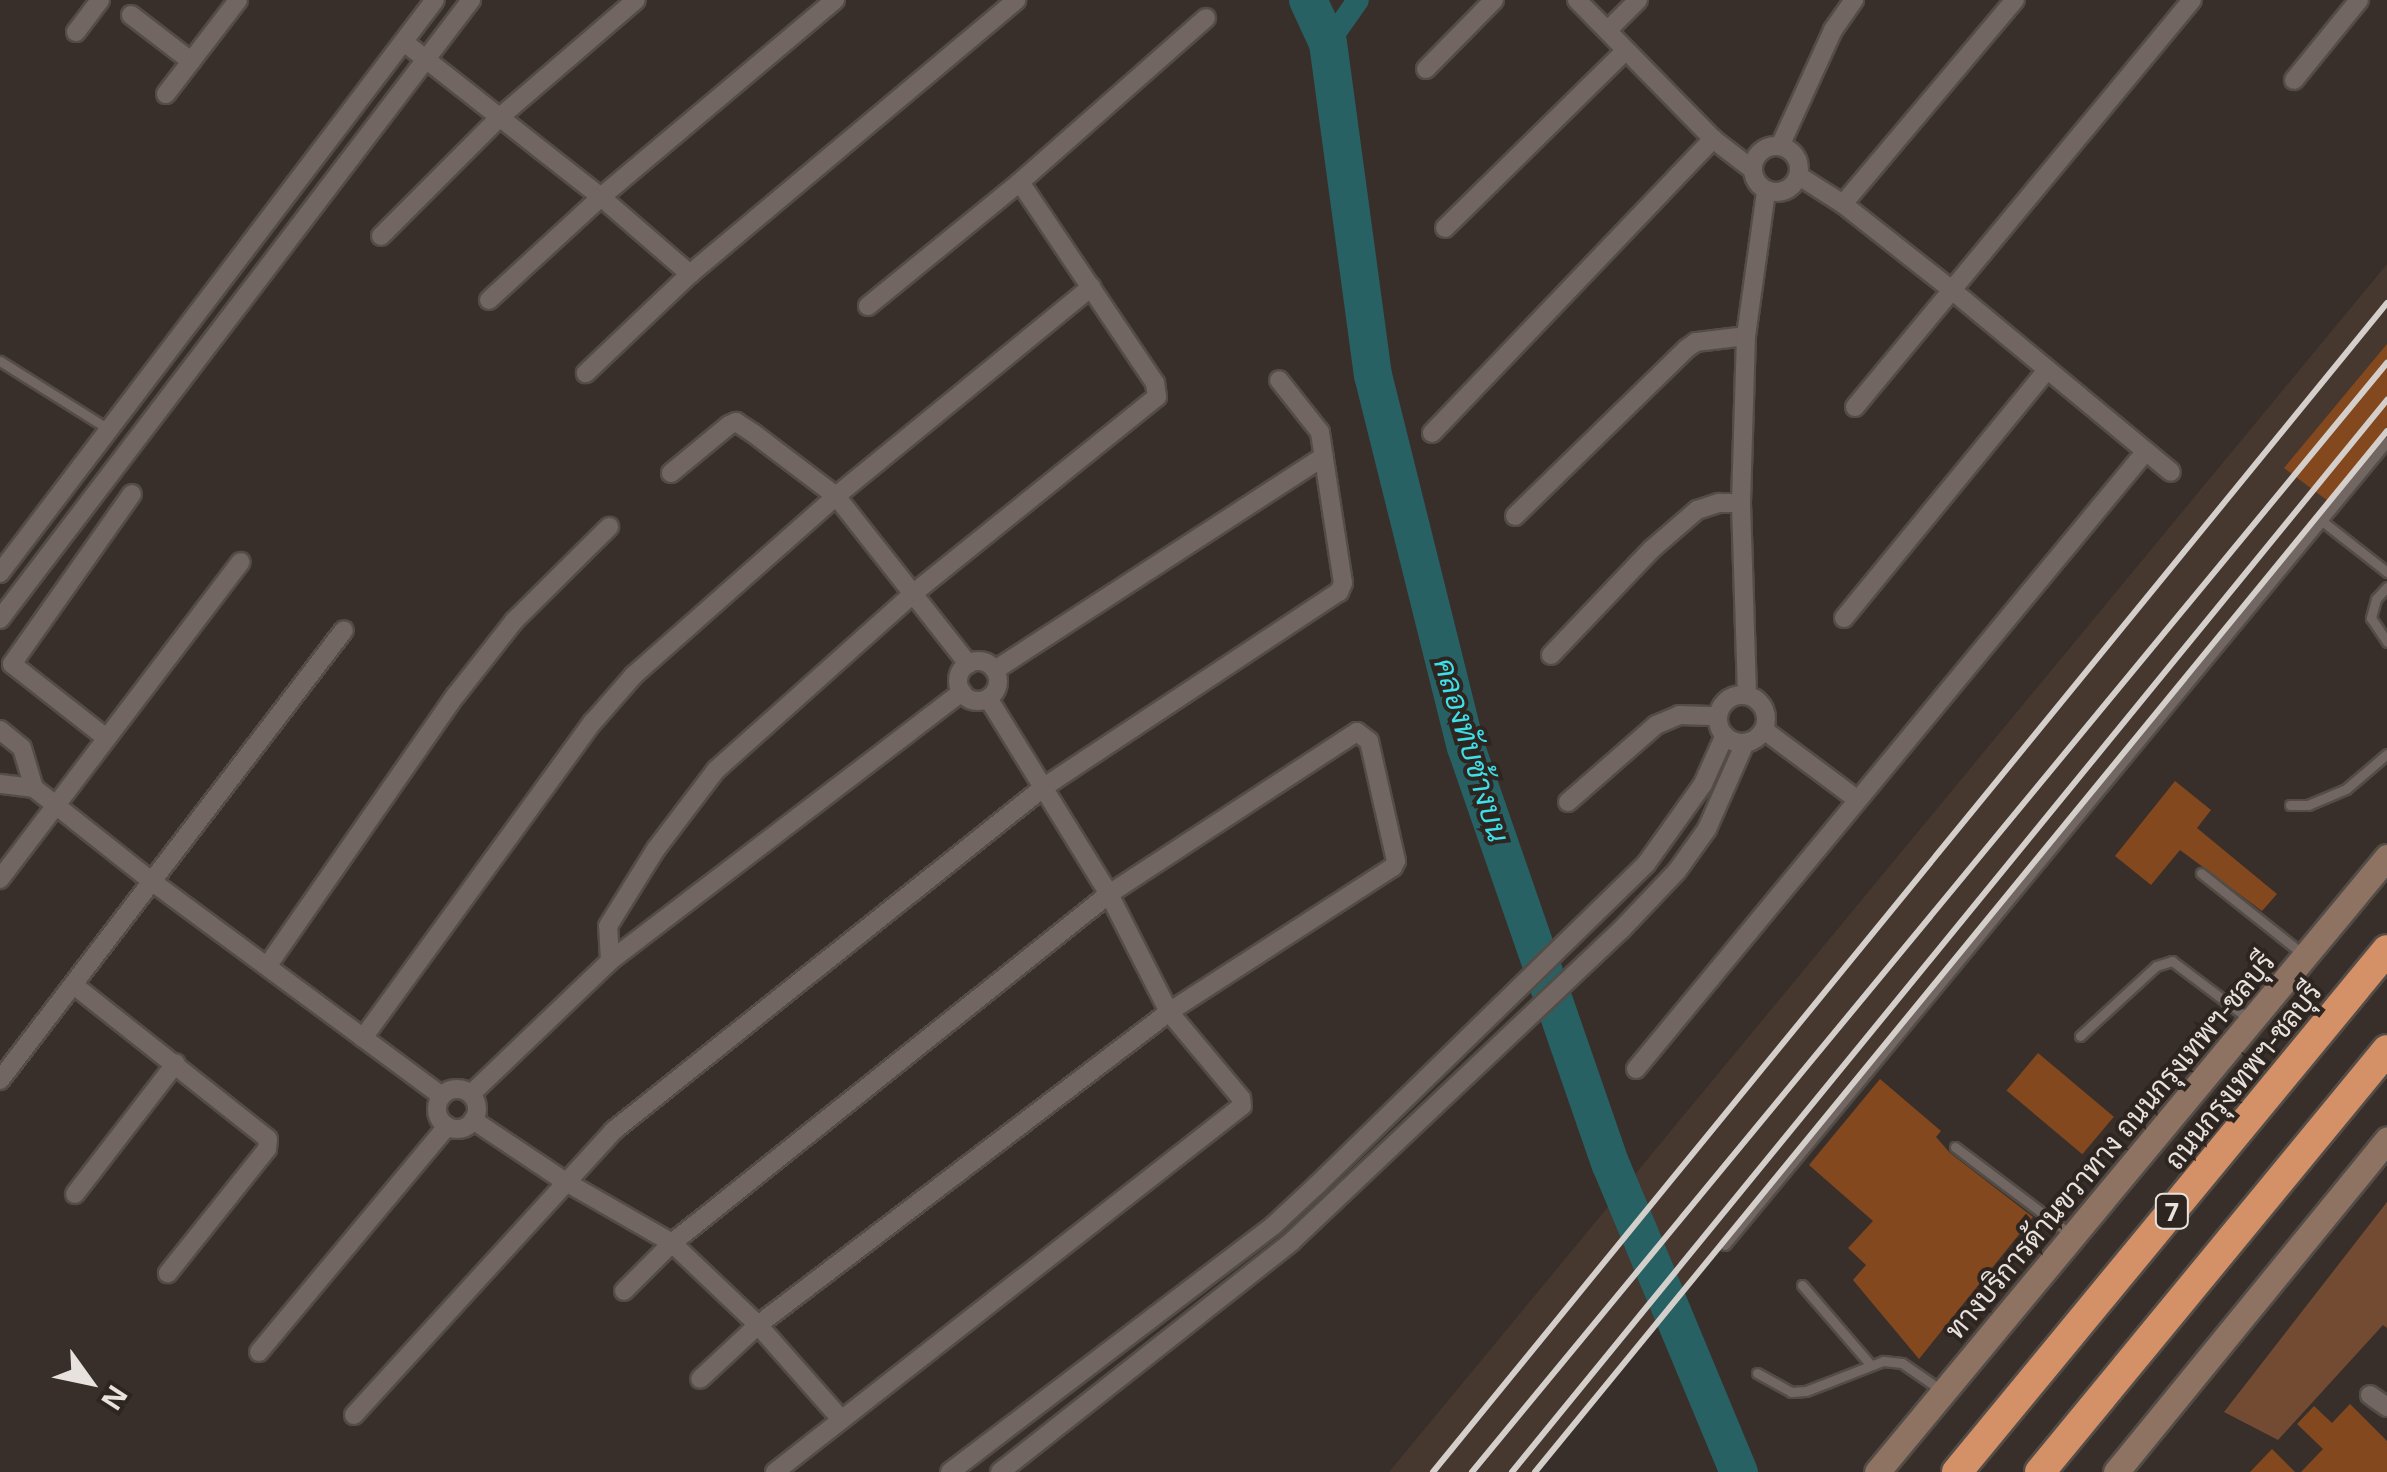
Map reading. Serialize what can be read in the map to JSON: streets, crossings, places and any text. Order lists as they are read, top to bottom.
{
  "streets": {
    "highway": ["ถนนกรุงเทพฯ-ชลบุรี", "7"],
    "main road": ["ทางบริการด้านขวาทาง ถนนกรุงเทพฯ-ชลบุรี"]
  },
  "water": ["คลองทับช้างบน"],
  "north": "bottom right"
}
